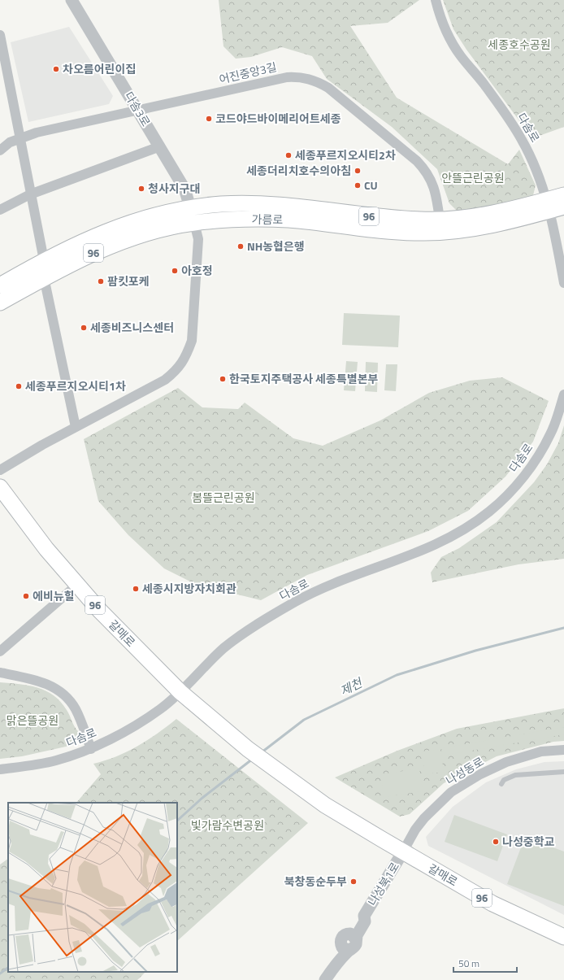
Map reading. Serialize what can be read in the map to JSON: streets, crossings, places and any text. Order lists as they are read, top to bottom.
{
  "streets": {
    "main road": ["96", "가름로", "갈매로"],
    "street": [
      "어진중앙3길",
      "다솜3로",
      "다솜로",
      "나성동로",
      "나성북1로"
    ]
  },
  "crossings": [
    ["어진중앙3길", "다솜3로"],
    ["어진중앙3길", "가름로"],
    ["다솜3로", "가름로"],
    ["다솜로", "96"],
    ["다솜로", "가름로"],
    ["다솜로", "갈매로"],
    ["96", "가름로"],
    ["갈매로", "나성동로"],
    ["갈매로", "나성북1로"],
    ["나성동로", "나성북1로"]
  ],
  "water": ["제천"],
  "parks": [
    "세종호수공원",
    "안뜰근린공원",
    "봄뜰근린공원",
    "맑은뜰공원",
    "빛가람수변공원"
  ],
  "places": [
    "차오름어린이집",
    "코드야드바이메리어트세종",
    "세종푸르지오시티2차",
    "세종더리치호수의아침",
    "CU",
    "청사지구대",
    "NH농협은행",
    "아호정",
    "팜킷포케",
    "세종비즈니스센터",
    "한국토지주택공사 세종특별본부",
    "세종푸르지오시티1차",
    "세종시지방자치회관",
    "에비뉴힐",
    "나성중학교",
    "북창동순두부"
  ],
  "scale_bar": "50 m"
}
